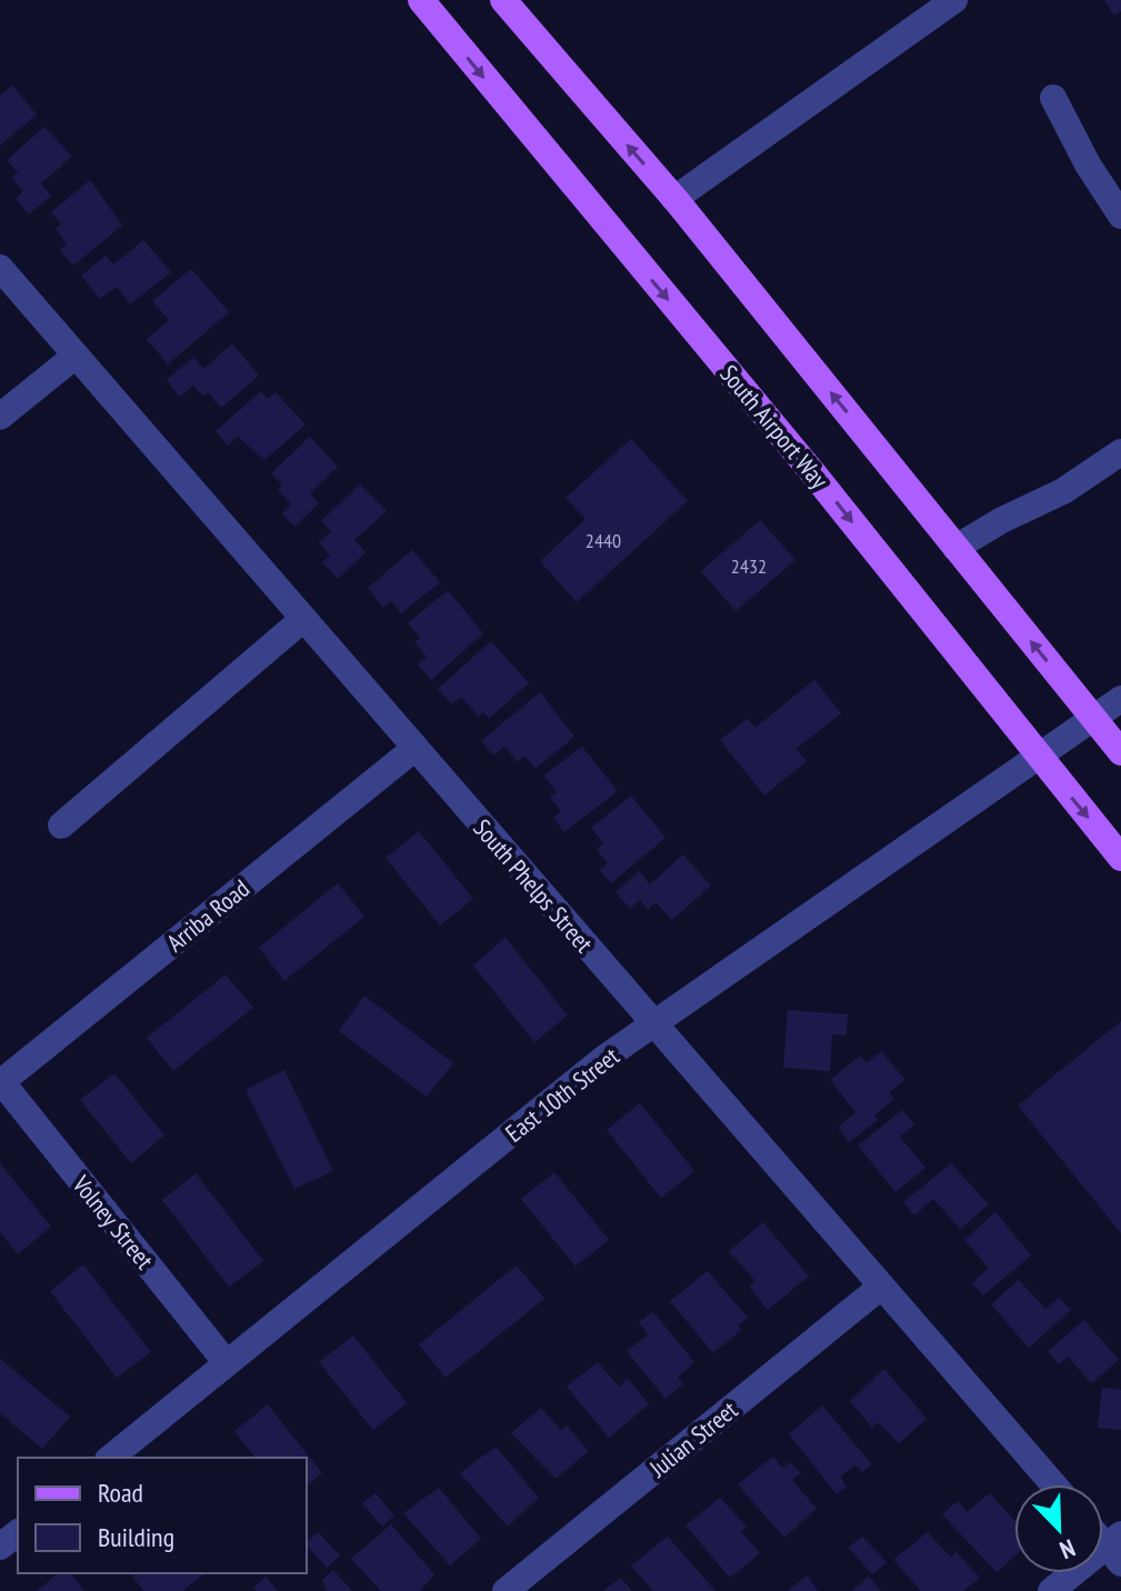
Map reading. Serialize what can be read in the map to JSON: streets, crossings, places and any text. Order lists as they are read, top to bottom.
{
  "streets": {
    "main road": ["South Airport Way"],
    "street": [
      "South Phelps Street",
      "Arriba Road",
      "East 10th Street",
      "Volney Street",
      "Julian Street"
    ]
  },
  "crossings": [
    ["South Airport Way", "East 10th Street"],
    ["South Phelps Street", "Arriba Road"],
    ["South Phelps Street", "East 10th Street"],
    ["South Phelps Street", "Julian Street"],
    ["Arriba Road", "Volney Street"],
    ["East 10th Street", "Volney Street"]
  ],
  "house_numbers": ["2440", "2432"],
  "legend": ["Road", "Building"],
  "north": "bottom right"
}
